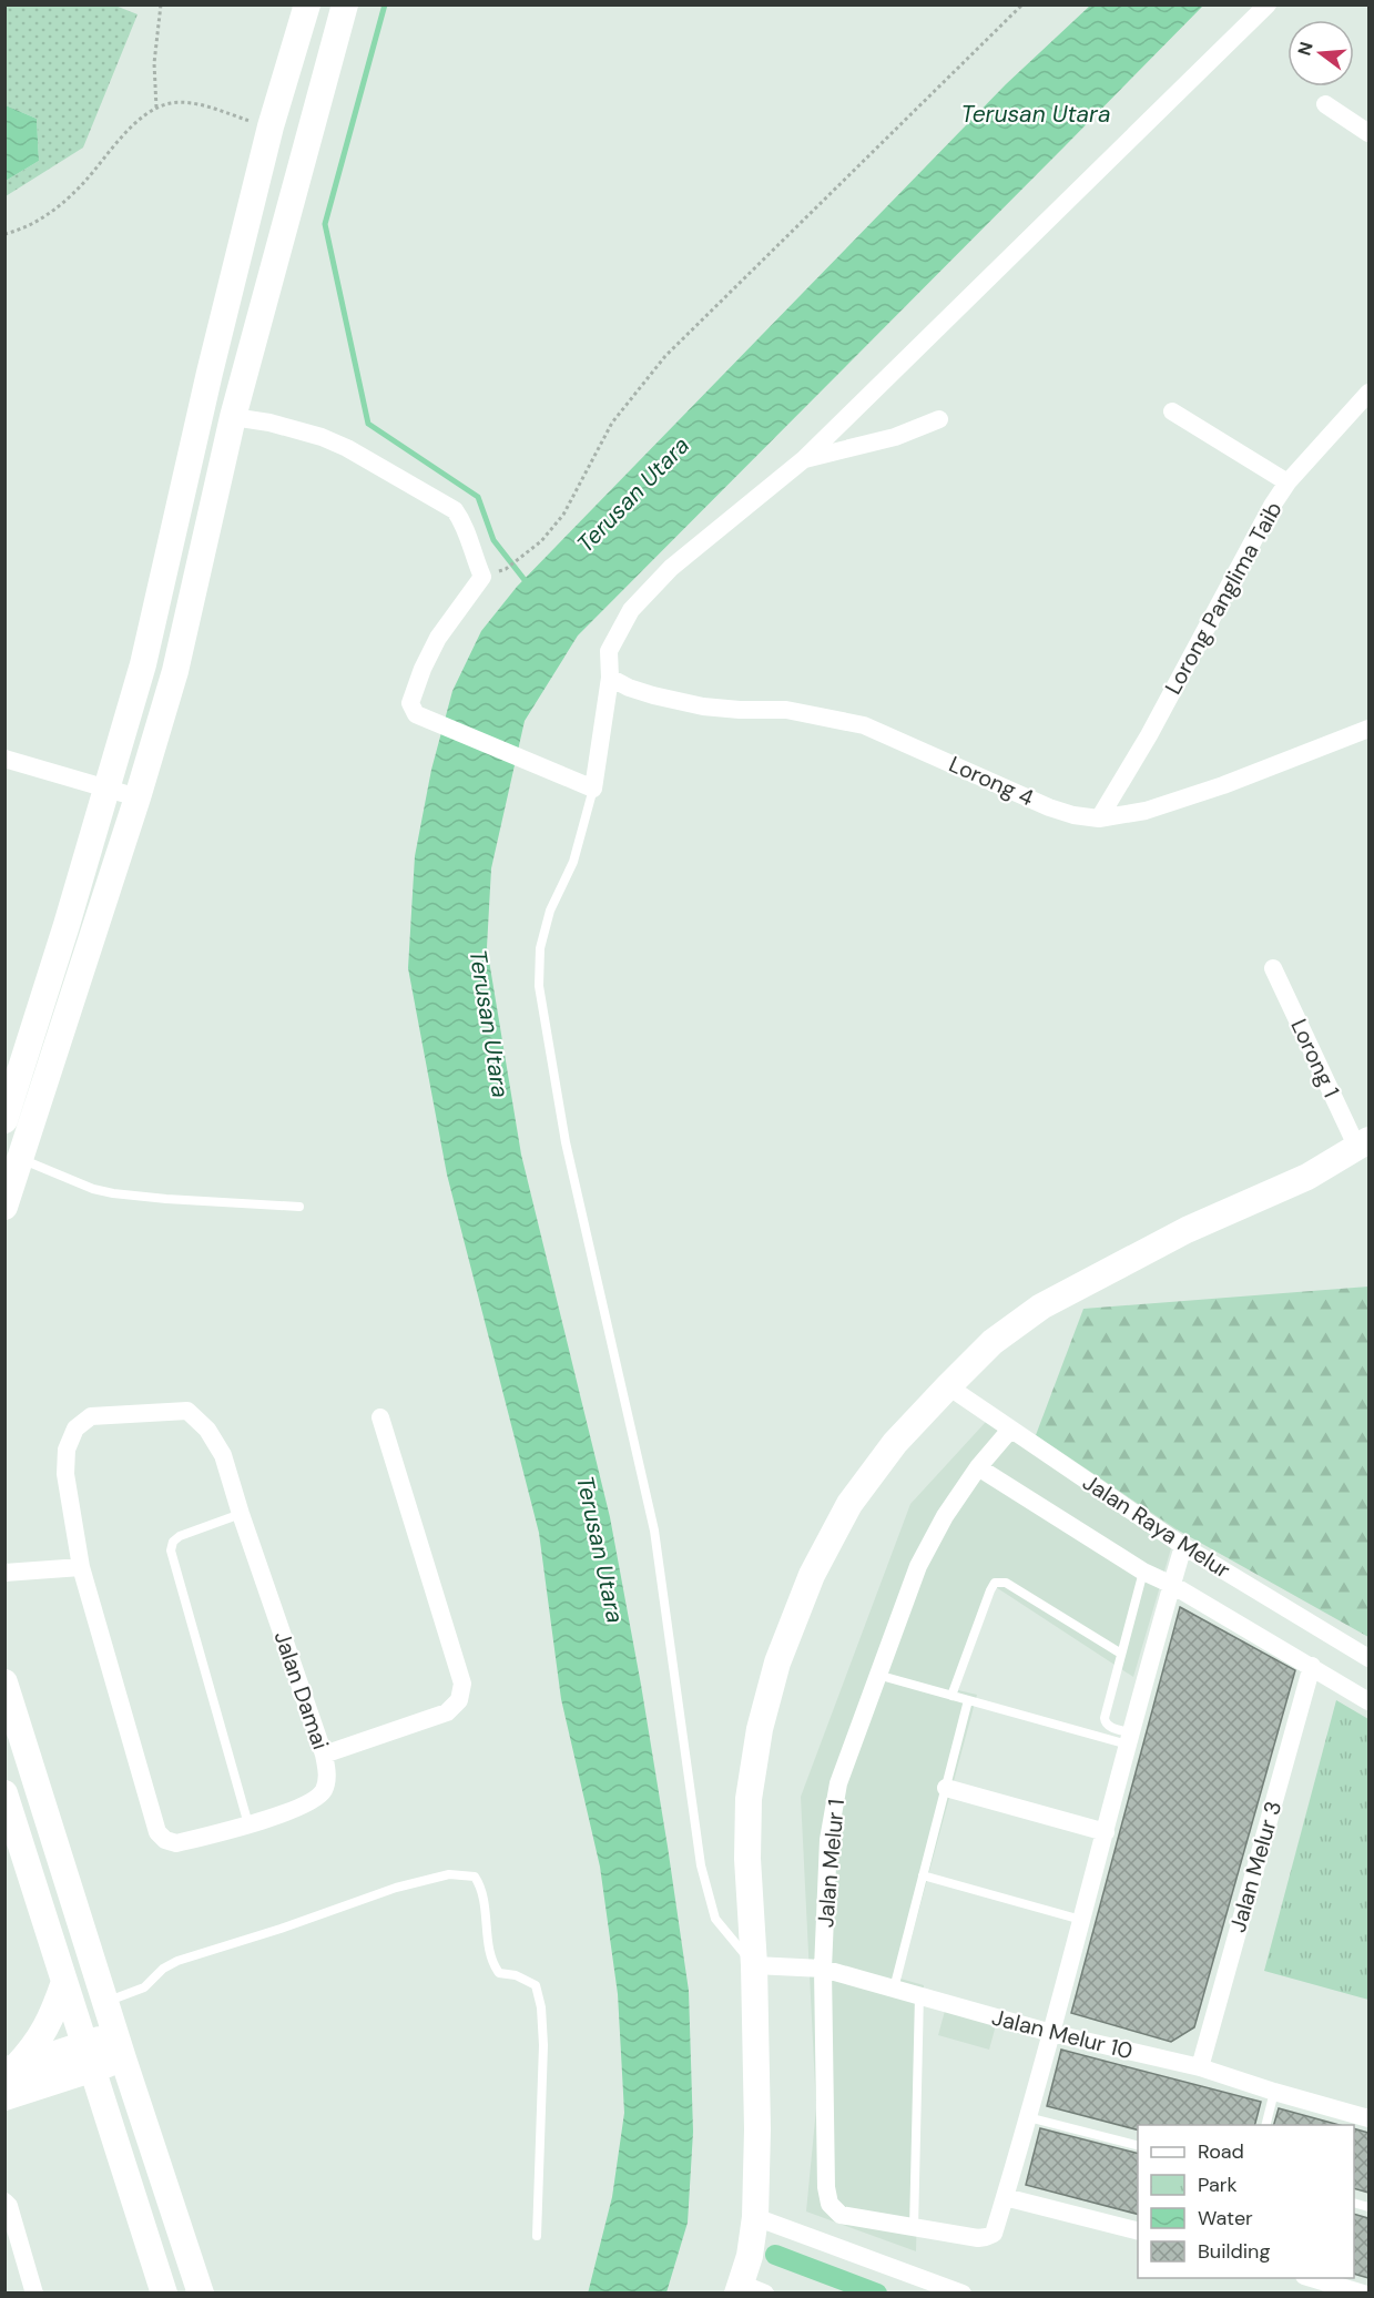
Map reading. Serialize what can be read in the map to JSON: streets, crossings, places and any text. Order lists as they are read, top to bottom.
{
  "streets": {
    "street": [
      "Lorong Panglima Taib",
      "Lorong 4",
      "Lorong 1",
      "Jalan Raya Melur",
      "Jalan Damai",
      "Jalan Melur 1",
      "Jalan Melur 3",
      "Jalan Melur 10"
    ]
  },
  "crossings": [
    ["Lorong Panglima Taib", "Lorong 4"],
    ["Jalan Raya Melur", "Jalan Melur 1"],
    ["Jalan Melur 1", "Jalan Melur 10"],
    ["Jalan Melur 3", "Jalan Melur 10"]
  ],
  "water": ["Terusan Utara"],
  "legend": [
    "Road",
    "Park",
    "Water",
    "Building"
  ],
  "north": "left"
}
